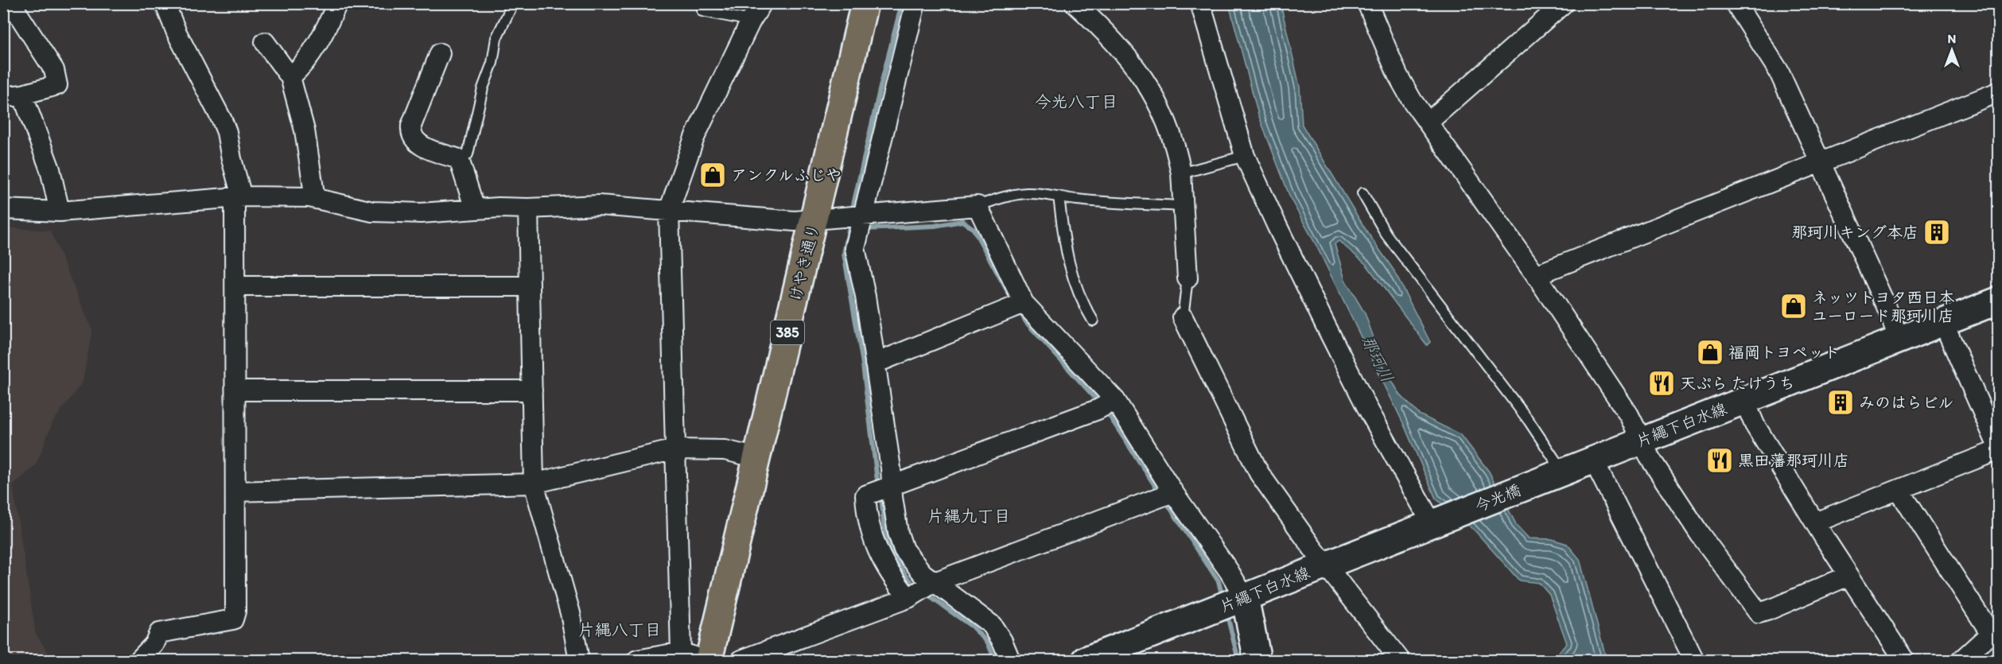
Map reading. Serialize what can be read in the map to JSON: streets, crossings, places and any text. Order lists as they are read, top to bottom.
{
  "streets": {
    "highway": ["けやき通り", "385"],
    "main road": ["片繩下白水線", "今光橋"]
  },
  "crossings": [
    ["片繩下白水線", "今光橋"]
  ],
  "districts": ["今光八丁目", "片縄九丁目", "片縄八丁目"],
  "water": ["那珂川"],
  "places": {
    "shop": ["アンクルふじや", "ネッツトヨタ西日本 ユーロード那珂川店", "福岡トヨペット"],
    "building": ["那珂川キング本店", "みのはらビル"],
    "restaurant": ["天ぷら たけうち", "黒田藩那珂川店"]
  },
  "north": "top"
}
